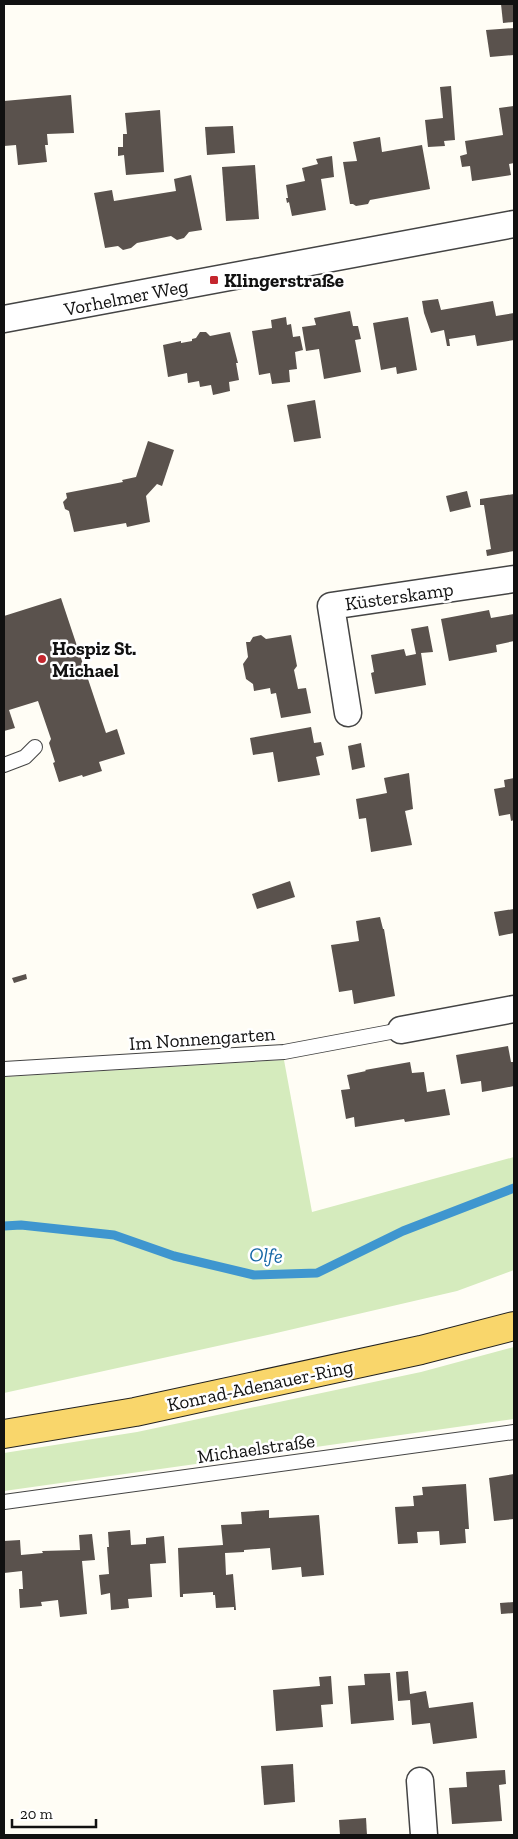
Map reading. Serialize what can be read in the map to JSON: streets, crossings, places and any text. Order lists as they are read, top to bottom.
{
  "streets": {
    "main road": ["Konrad-Adenauer-Ring"],
    "street": ["Vorhelmer Weg", "Küsterskamp"],
    "lane": ["Im Nonnengarten", "Michaelstraße"]
  },
  "water": ["Olfe"],
  "places": {
    "transit": ["Klingerstraße"],
    "other": ["Hospiz St. Michael"]
  },
  "scale_bar": "20 m"
}
